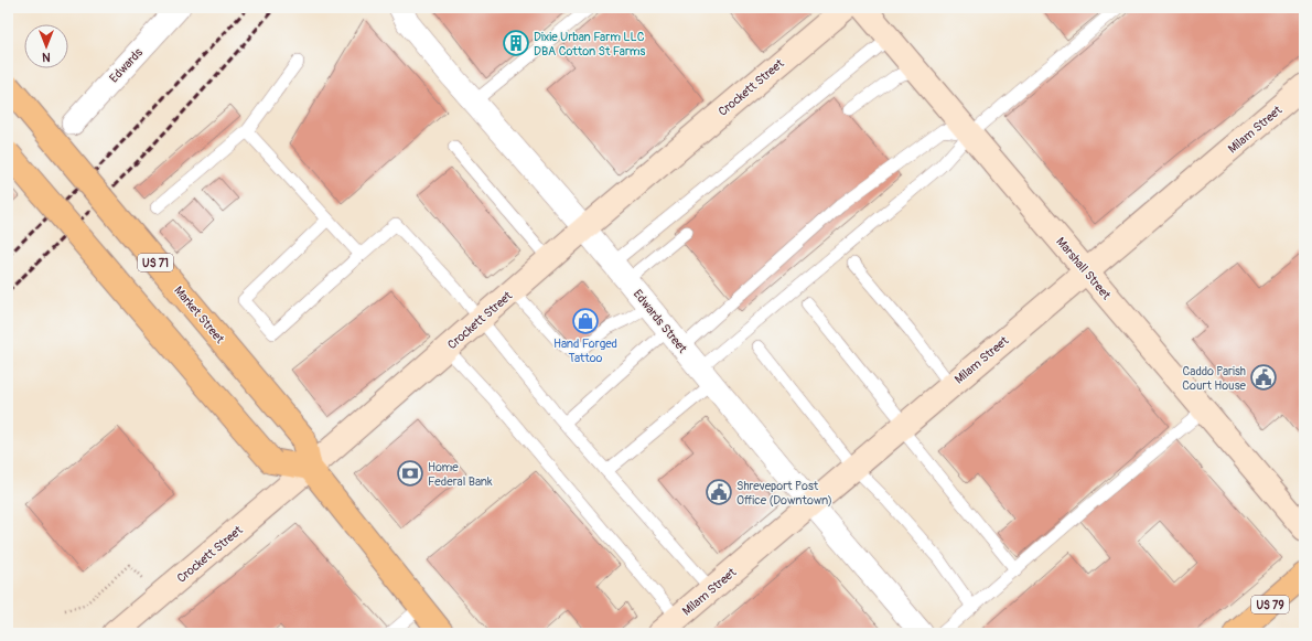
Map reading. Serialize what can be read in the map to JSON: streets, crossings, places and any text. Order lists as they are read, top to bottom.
{
  "streets": {
    "main road": ["US 71", "Market Street", "US 79"],
    "street": [
      "Edwards",
      "Crockett Street",
      "Milam Street",
      "Marshall Street",
      "Edwards Street"
    ]
  },
  "crossings": [
    ["Crockett Street", "Market Street"],
    ["Crockett Street", "Edwards Street"],
    ["Milam Street", "Marshall Street"],
    ["Milam Street", "Edwards Street"]
  ],
  "places": {
    "building": ["Dixie Urban Farm LLC DBA Cotton St Farms"],
    "shop": ["Hand Forged Tattoo"],
    "public building": ["Caddo Parish Court House", "Shreveport Post Office (Downtown)"],
    "bank": ["Home Federal Bank"]
  },
  "north": "bottom"
}
